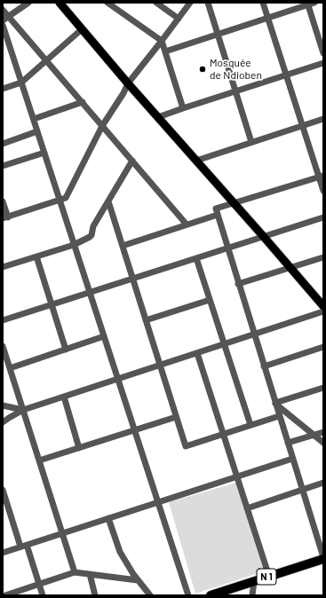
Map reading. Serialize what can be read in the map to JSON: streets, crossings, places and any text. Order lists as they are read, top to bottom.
{
  "streets": {
    "highway": ["N 1"]
  },
  "places": ["Mosquée de Ndioben"]
}
